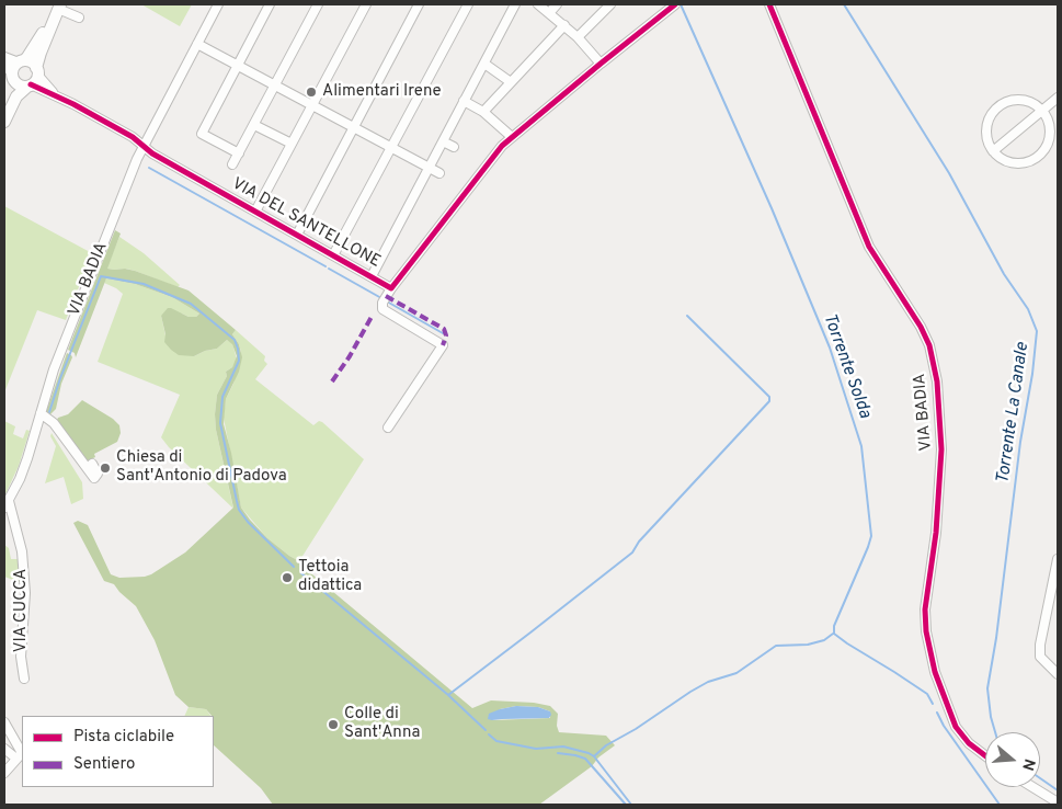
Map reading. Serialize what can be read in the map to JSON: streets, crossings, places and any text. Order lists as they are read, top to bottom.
{
  "streets": {
    "street": ["VIA DEL SANTELLONE", "VIA BADIA", "VIA CUCCA"]
  },
  "crossings": [
    ["VIA DEL SANTELLONE", "VIA BADIA"],
    ["VIA BADIA", "VIA CUCCA"]
  ],
  "water": ["Torrente Solda", "Torrente La Canale"],
  "places": [
    "Alimentari Irene",
    "Chiesa di Sant'Antonio di Padova",
    "Tettoia didattica",
    "Colle di Sant'Anna"
  ],
  "legend": ["Pista ciclabile", "Sentiero"],
  "north": "right"
}
